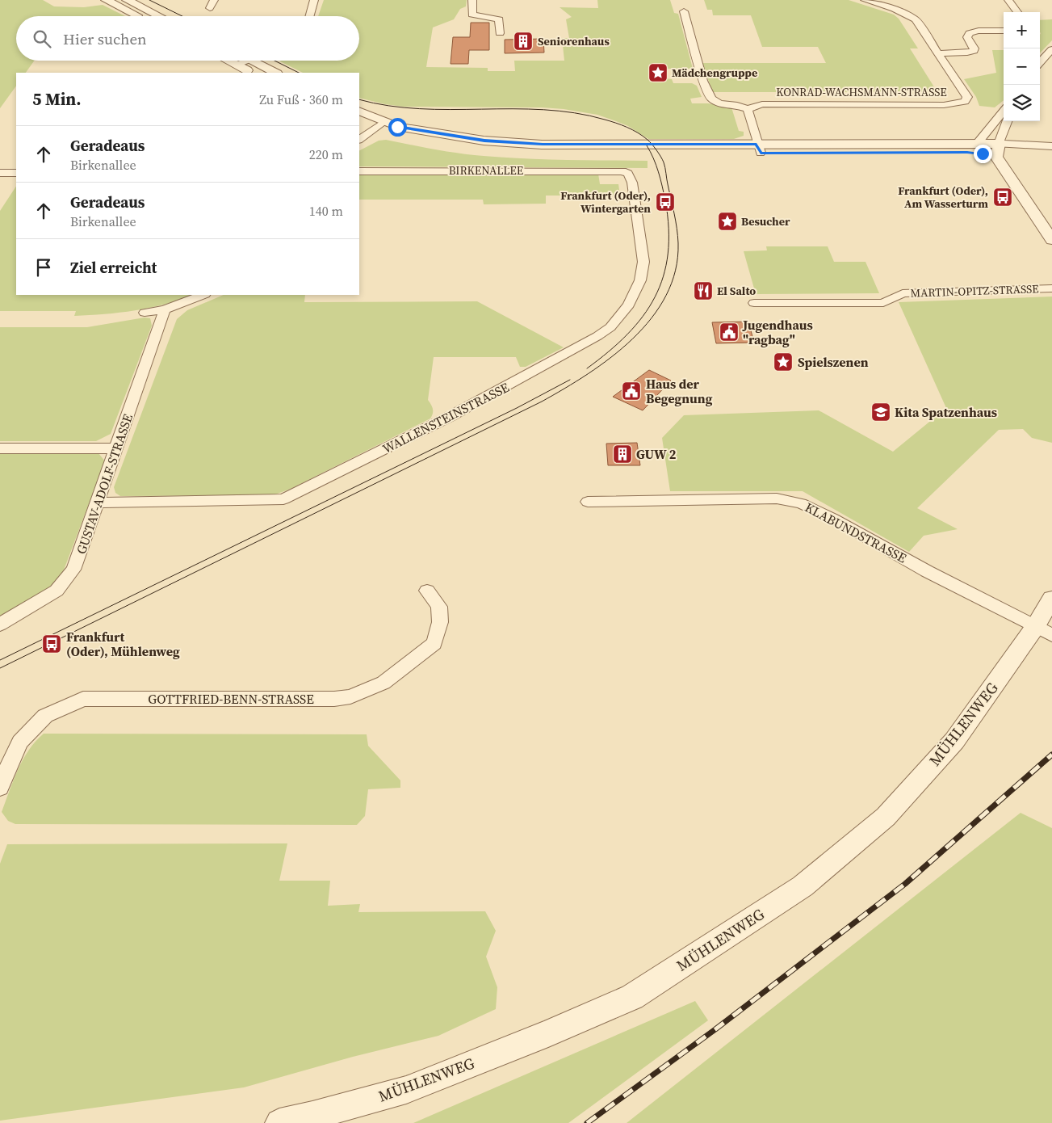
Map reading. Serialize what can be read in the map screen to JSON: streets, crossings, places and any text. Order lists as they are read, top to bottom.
{
  "streets": {
    "street": [
      "KONRAD-WACHSMANN-STRASSE",
      "BIRKENALLEE",
      "MARTIN-OPITZ-STRASSE",
      "WALLENSTEINSTRASSE",
      "GUSTAV-ADOLF-STRASSE",
      "KLABUNDSTRASSE",
      "GOTTFRIED-BENN-STRASSE",
      "MÜHLENWEG"
    ]
  },
  "crossings": [
    ["BIRKENALLEE", "WALLENSTEINSTRASSE"],
    ["WALLENSTEINSTRASSE", "GUSTAV-ADOLF-STRASSE"],
    ["KLABUNDSTRASSE", "MÜHLENWEG"]
  ],
  "places": {
    "building": ["Seniorenhaus", "GUW 2"],
    "place": ["Mädchengruppe", "Besucher", "Spielszenen"],
    "bus stop": ["Frankfurt (Oder), Am Wasserturm", "Frankfurt (Oder), Wintergarten", "Frankfurt (Oder), Mühlenweg"],
    "restaurant": ["El Salto"],
    "public building": ["Jugendhaus \"ragbag\"", "Haus der Begegnung"],
    "school or university": ["Kita Spatzenhaus"]
  },
  "page": {
    "map_buttons": ["+", "−"],
    "search": "Hier suchen",
    "heading": ["5 Min.", "Zu Fuß · 360 m"],
    "list": [
      ["Geradeaus", "Birkenallee", "220 m"],
      ["Geradeaus", "Birkenallee", "140 m"],
      "Ziel erreicht"
    ]
  }
}
